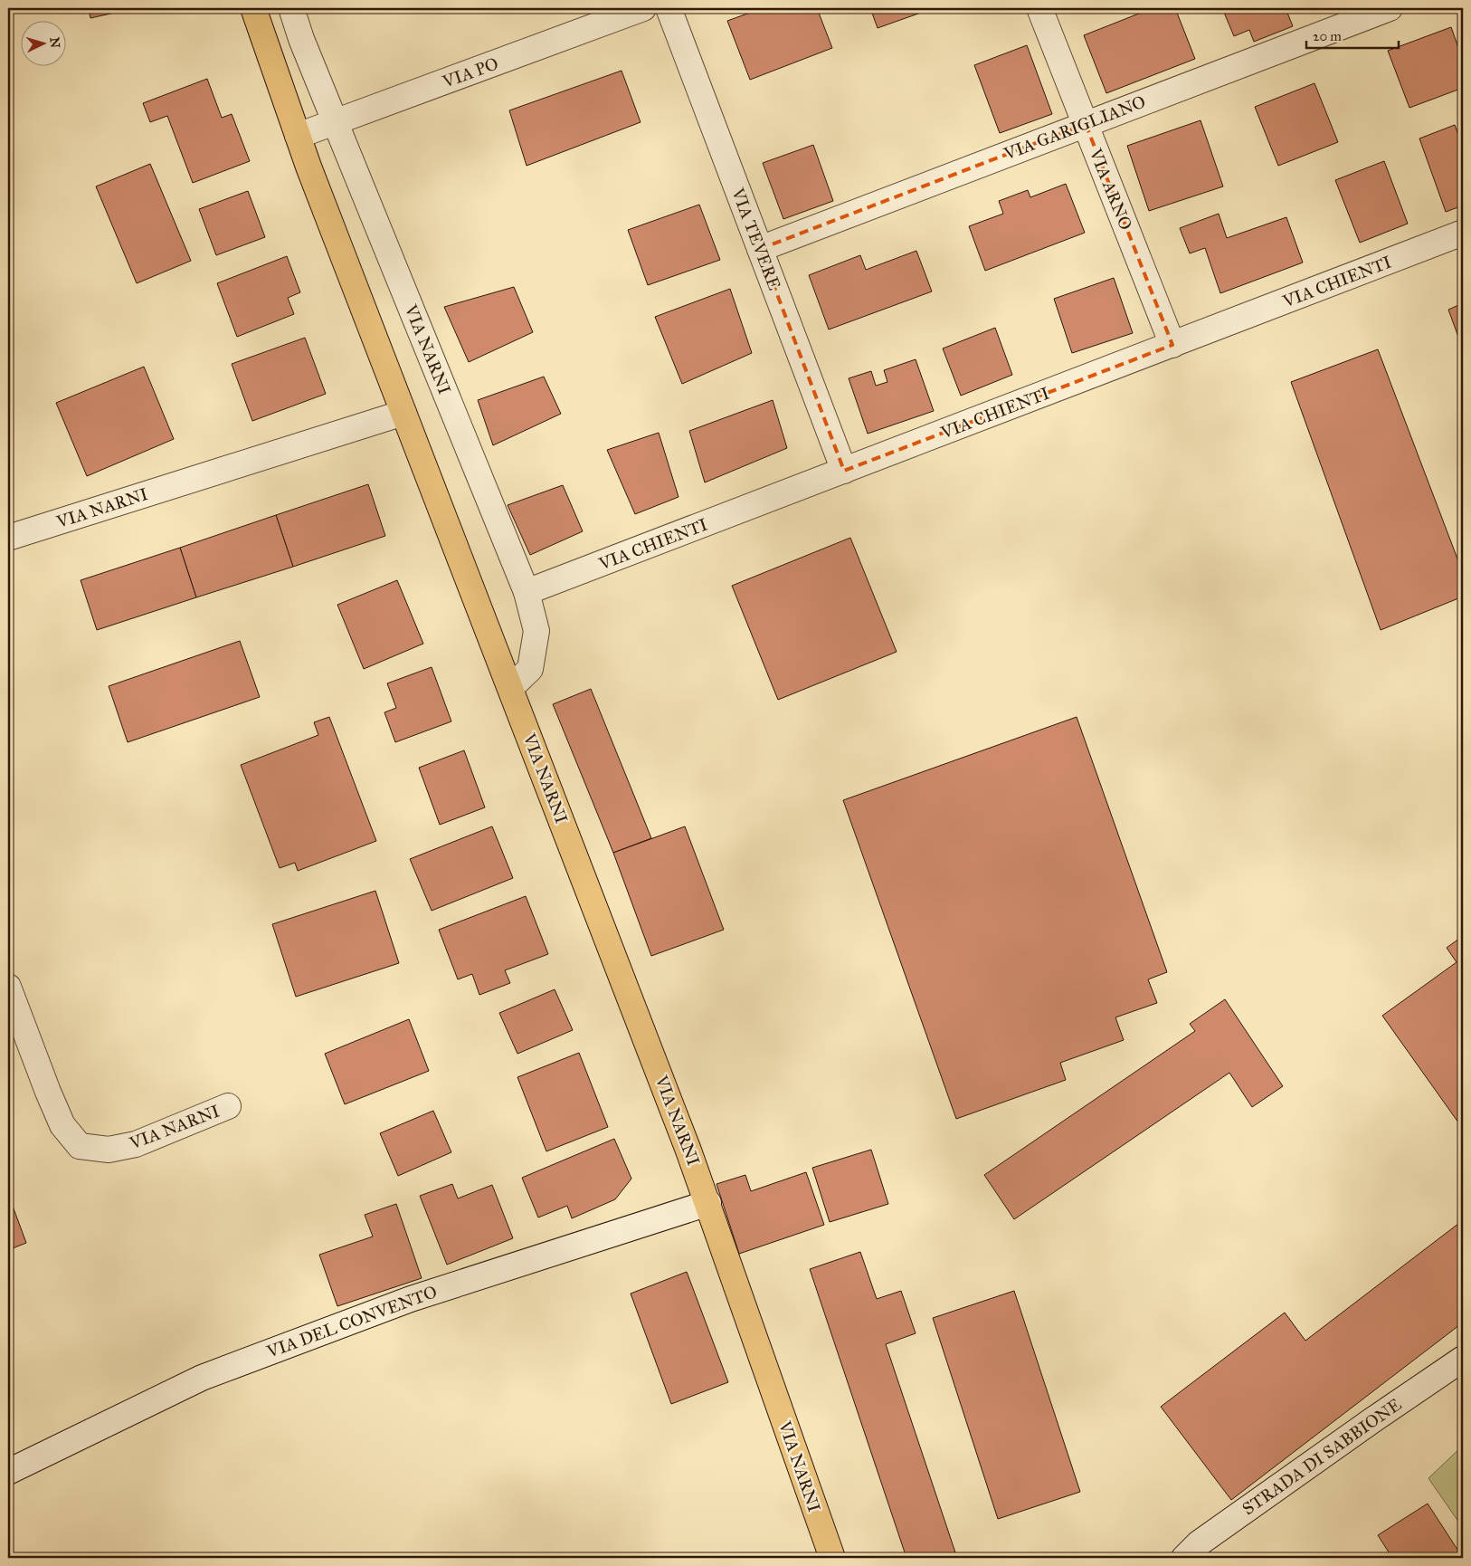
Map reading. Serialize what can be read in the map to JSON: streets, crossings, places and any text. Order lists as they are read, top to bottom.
{
  "streets": {
    "main road": ["VIA NARNI"],
    "street": [
      "VIA PO",
      "VIA GARIGLIANO",
      "VIA ARNO",
      "VIA TEVERE",
      "VIA CHIENTI",
      "VIA DEL CONVENTO",
      "STRADA DI SABBIONE"
    ]
  },
  "crossings": [
    ["VIA PO", "VIA NARNI"],
    ["VIA GARIGLIANO", "VIA ARNO"],
    ["VIA GARIGLIANO", "VIA TEVERE"],
    ["VIA ARNO", "VIA CHIENTI"],
    ["VIA TEVERE", "VIA CHIENTI"],
    ["VIA CHIENTI", "VIA NARNI"],
    ["VIA NARNI", "VIA DEL CONVENTO"]
  ],
  "scale_bar": "20 m",
  "north": "right"
}
